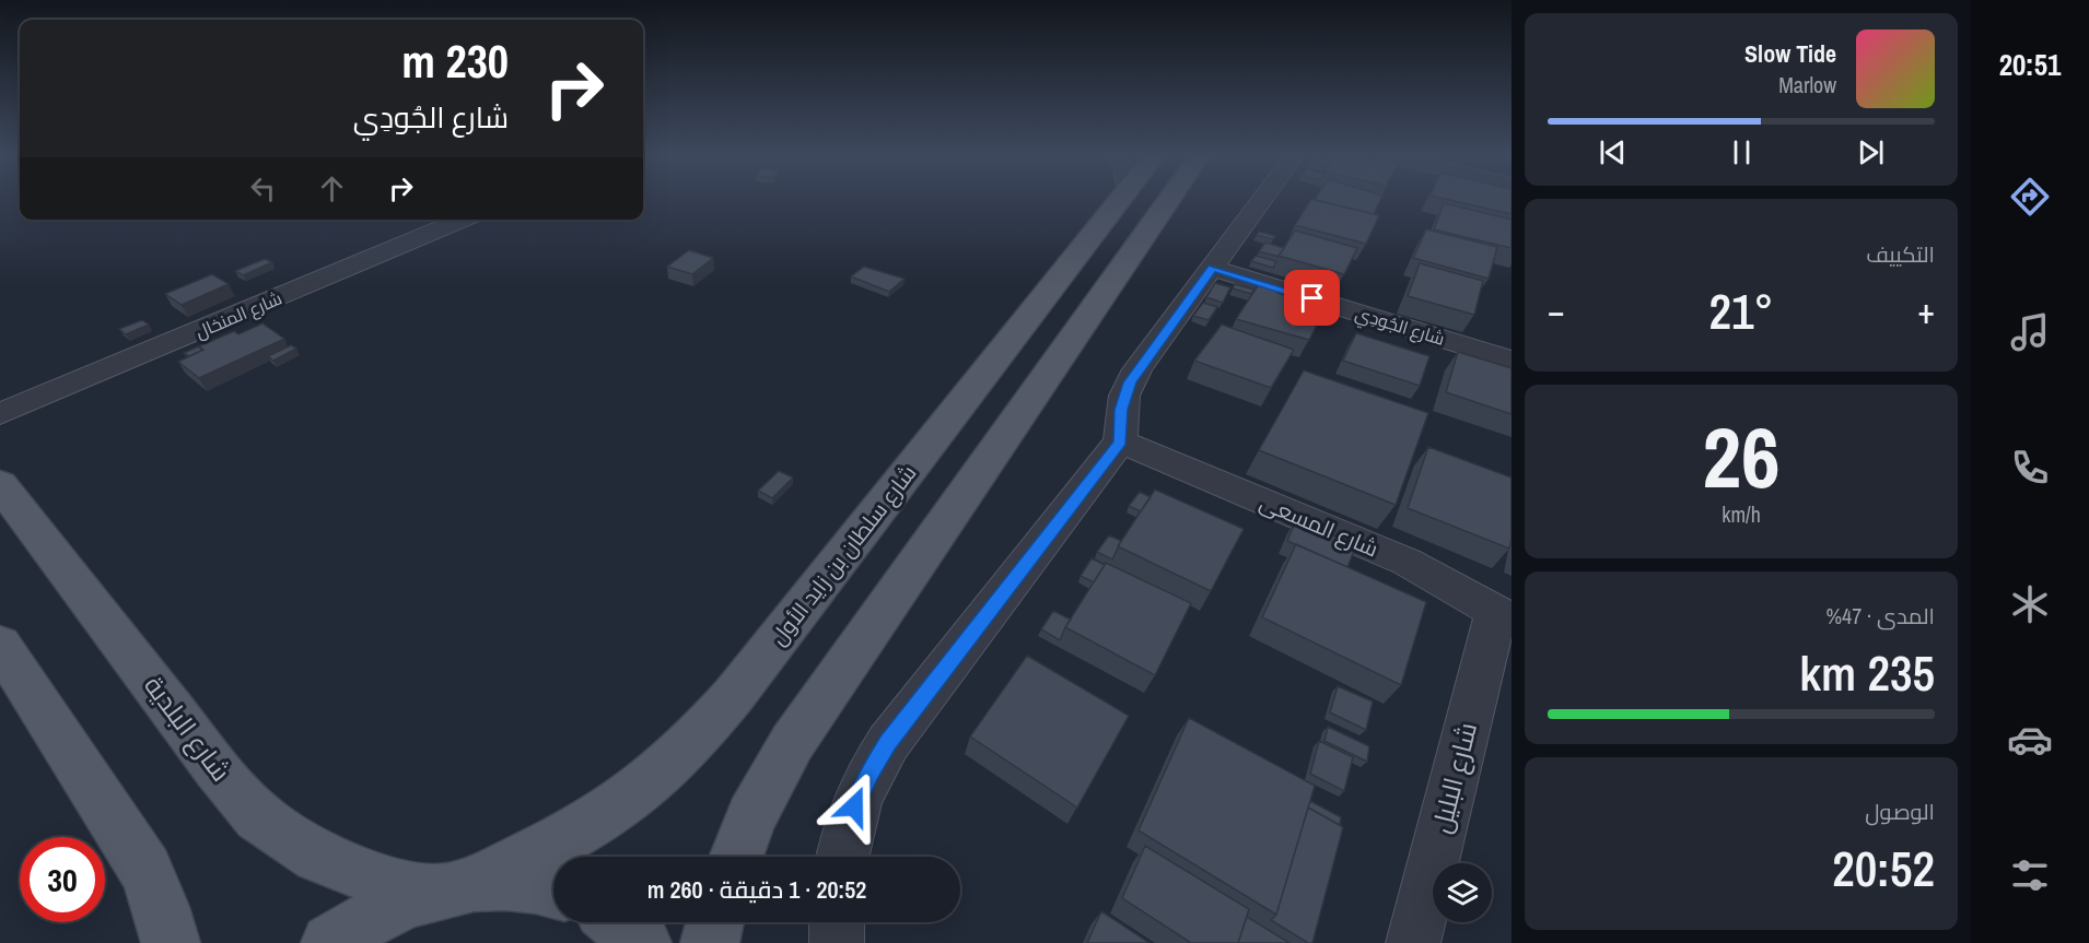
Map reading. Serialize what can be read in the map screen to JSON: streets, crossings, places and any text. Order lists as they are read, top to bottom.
{
  "streets": {
    "main road": ["شارع سلطان بن زايد الأول", "شارع البلدية"],
    "street": [
      "شارع المنخال",
      "شارع الجُودِي",
      "شارع المسعى",
      "شارع البليل"
    ]
  },
  "crossings": [
    ["شارع المسعى", "شارع البليل"],
    ["شارع سلطان بن زايد الأول", "شارع البلدية"]
  ],
  "page": {
    "tabs": "20:51",
    "turn": ["230 m", "شارع الجُودِي"],
    "song": ["Slow Tide", "Marlow"],
    "tile": [
      "التكييف",
      ["26", "km/h"],
      ["المدى · 47%", "235 km"],
      ["الوصول", "20:52"]
    ],
    "heat": ["−", "21°", "+"],
    "limit": "30",
    "trip": "20:52 · 1 دقيقة · 260 m"
  }
}
